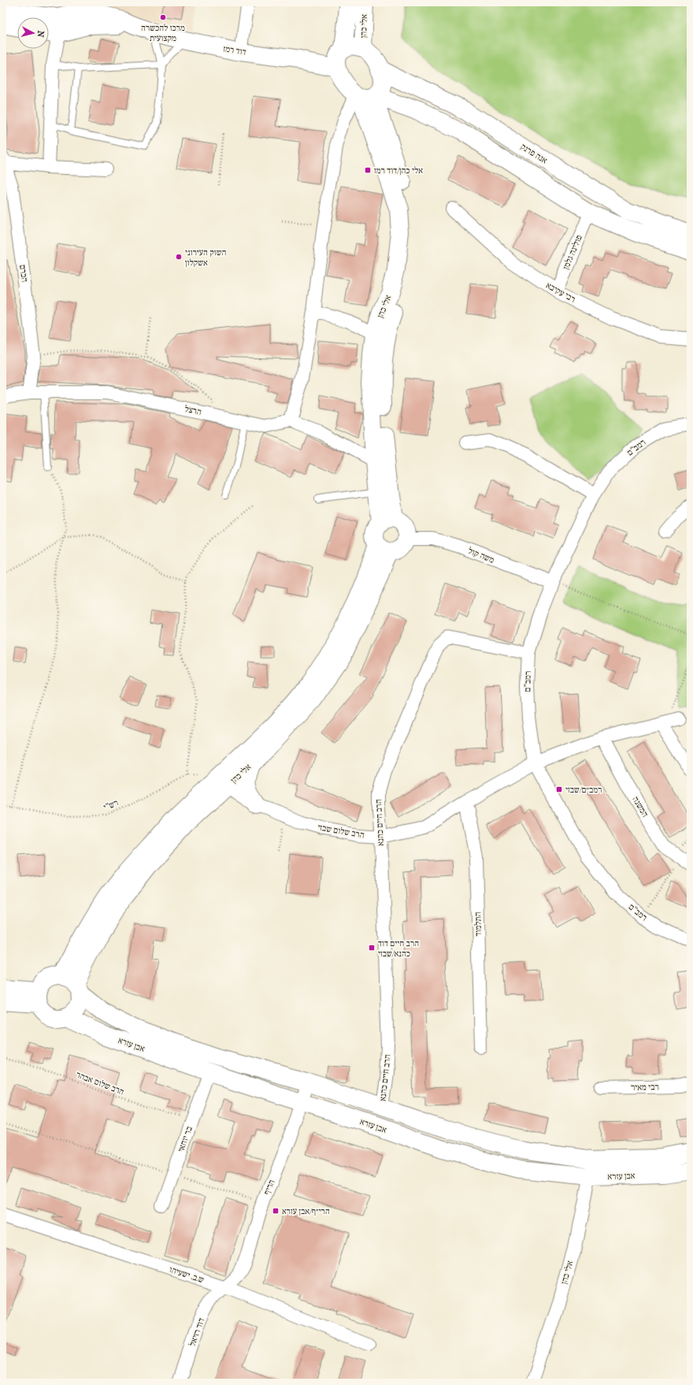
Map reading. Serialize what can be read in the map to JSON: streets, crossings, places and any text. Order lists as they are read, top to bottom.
{
  "streets": {
    "street": [
      "אלי כהן",
      "דוד רמז",
      "אנה פרנק",
      "פולינה גלמן",
      "הכרם",
      "רבי עקיבא",
      "הרצל",
      "רמב\"ם",
      "משה קול",
      "המשנה",
      "הרב חיים כהנא",
      "הרב שלום שבזי",
      "התלמוד",
      "אבן עזרא",
      "רבי מאיר",
      "בר יוחאי",
      "הריף",
      "ש.ב. ישעיהו",
      "דוד רזיאל"
    ],
    "path": ["רש\"י", "הרב שלום אבהר"]
  },
  "crossings": [
    ["אלי כהן", "דוד רמז"],
    ["אלי כהן", "אנה פרנק"],
    ["אלי כהן", "משה קול"],
    ["אלי כהן", "רש\"י"],
    ["אלי כהן", "הרב שלום שבזי"],
    ["אלי כהן", "אבן עזרא"],
    ["דוד רמז", "אנה פרנק"],
    ["פולינה גלמן", "רבי עקיבא"],
    ["הכרם", "הרצל"],
    ["רמב\"ם", "משה קול"],
    ["רמב\"ם", "הרב חיים כהנא"],
    ["רמב\"ם", "הרב שלום שבזי"],
    ["רש\"י", "הרב שלום שבזי"],
    ["המשנה", "הרב שלום שבזי"],
    ["הרב חיים כהנא", "הרב שלום שבזי"],
    ["הרב חיים כהנא", "אבן עזרא"],
    ["הרב שלום שבזי", "התלמוד"],
    ["אבן עזרא", "בר יוחאי"],
    ["אבן עזרא", "הריף"],
    ["הרב שלום אבהר", "בר יוחאי"],
    ["הריף", "ש.ב. ישעיהו"],
    ["הריף", "דוד רזיאל"],
    ["ש.ב. ישעיהו", "דוד רזיאל"]
  ],
  "places": {
    "other": ["מרכז להכשרה מקצועית", "השוק העירוני אשקלון"],
    "transit": [
      "אלי כהן/דוד רמז",
      "רמב״ם/שבזי",
      "הרב חיים דוד כהנא/שבזי",
      "הרי״ף/אבן עזרא"
    ]
  },
  "north": "right"
}
